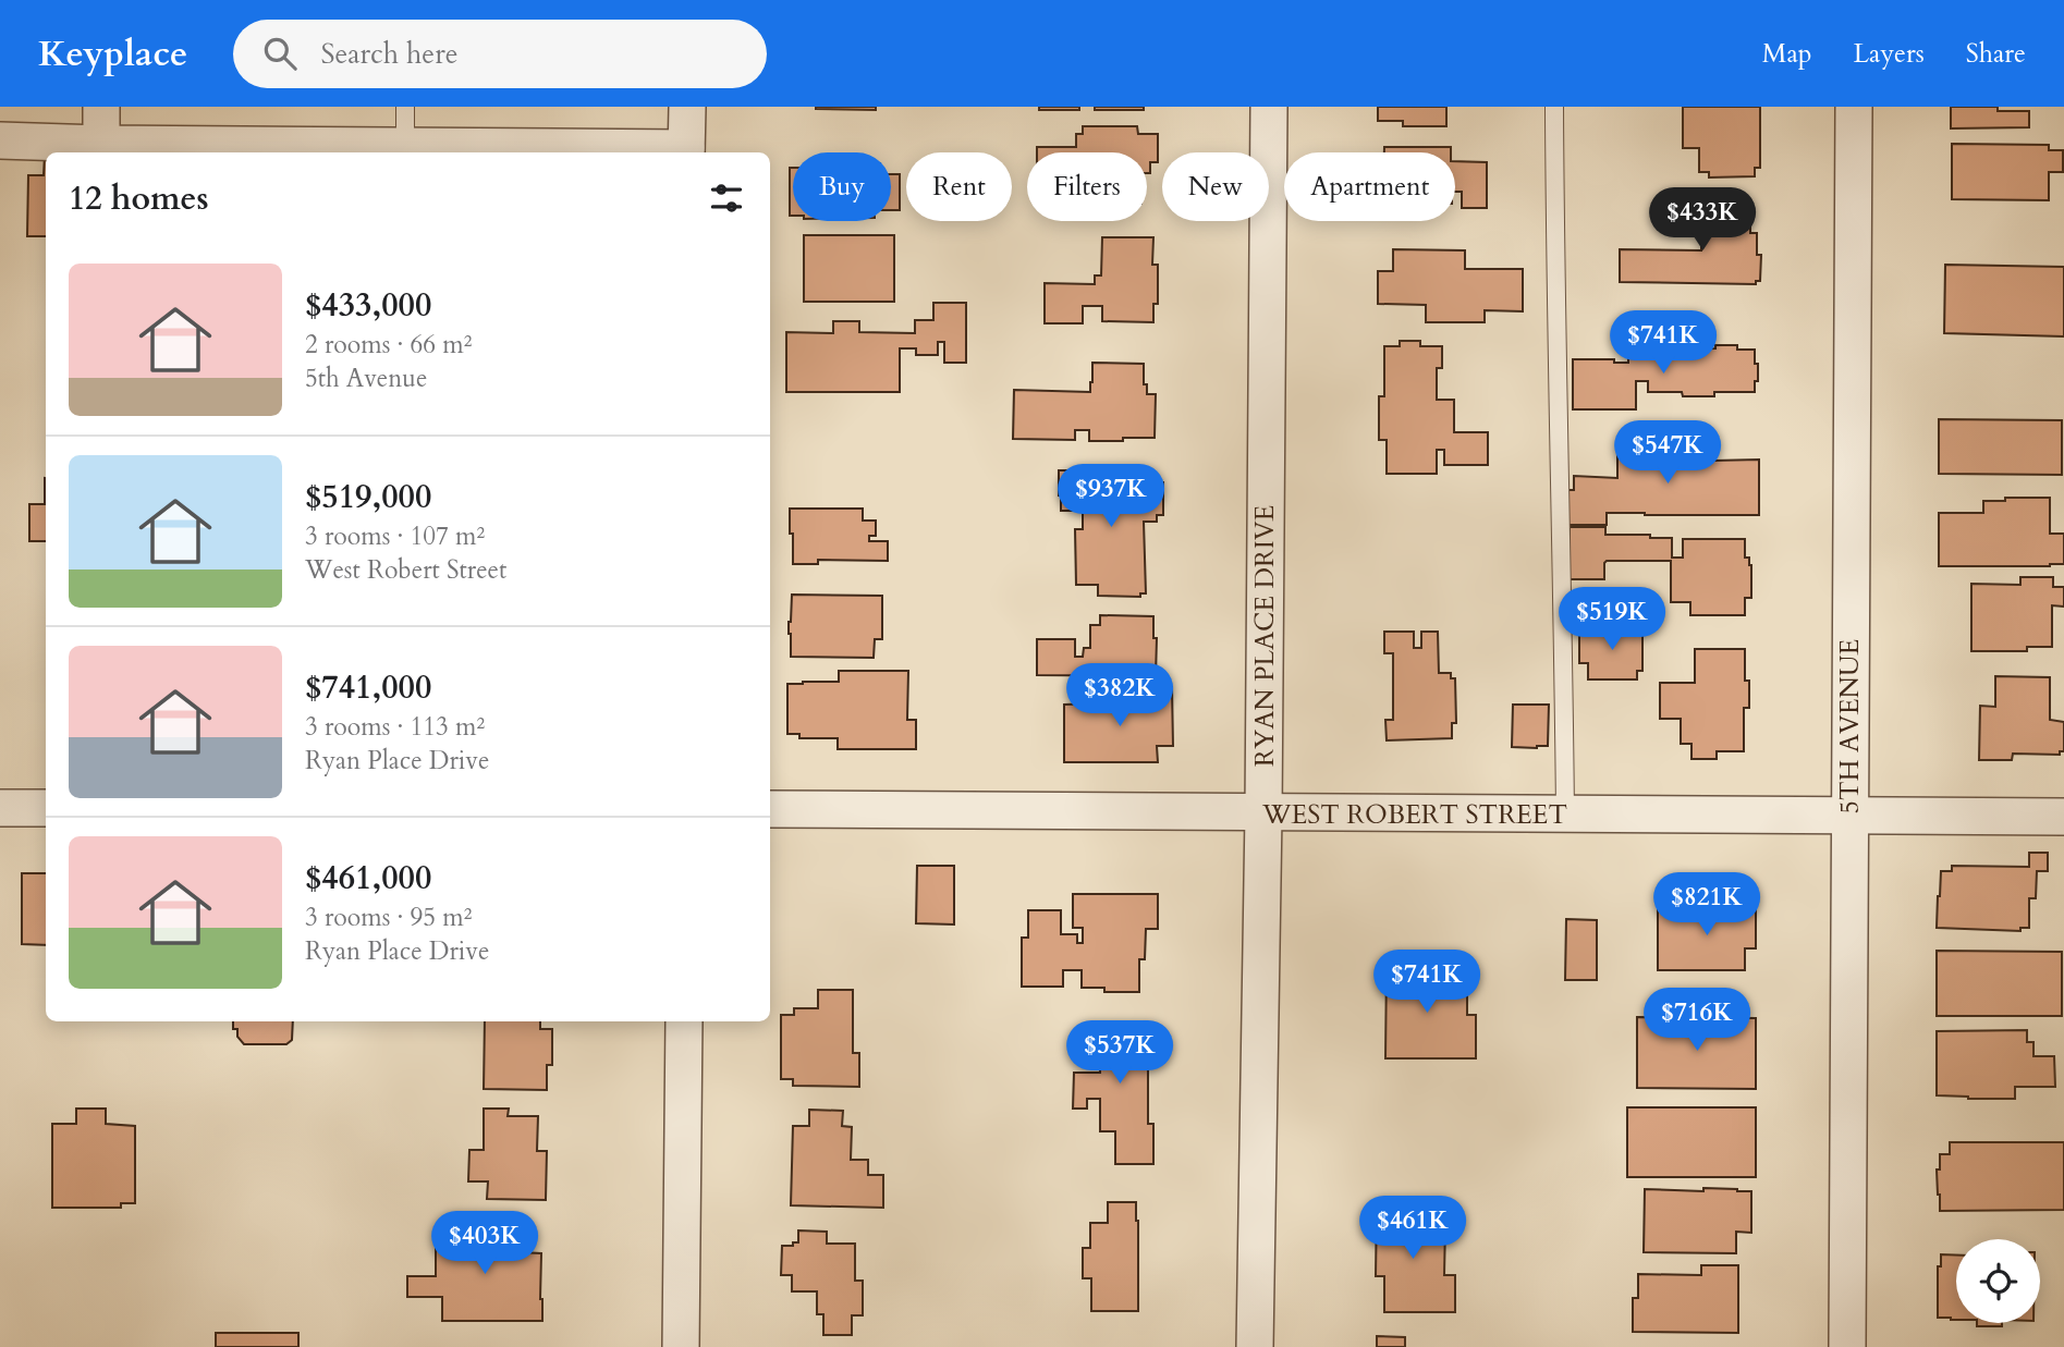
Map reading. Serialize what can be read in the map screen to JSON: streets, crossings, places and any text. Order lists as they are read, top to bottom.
{
  "streets": {
    "street": ["RYAN PLACE DRIVE", "5TH AVENUE", "WEST ROBERT STREET"]
  },
  "crossings": [
    ["RYAN PLACE DRIVE", "WEST ROBERT STREET"],
    ["5TH AVENUE", "WEST ROBERT STREET"]
  ],
  "page": {
    "header": "Keyplace",
    "search": "Search here",
    "nav": ["Map", "Layers", "Share"],
    "chip": [
      "Buy",
      "Rent",
      "Filters",
      "New",
      "Apartment"
    ],
    "heading": "12 homes",
    "price": [
      "$433K",
      "$741K",
      "$547K",
      "$937K",
      "$519K",
      "$382K",
      "$821K",
      "$741K",
      "$716K",
      "$537K",
      "$461K",
      "$403K"
    ],
    "list": [
      {
        "name": "$433,000",
        "note": "2 rooms · 66 m² · 5th Avenue"
      },
      {
        "name": "$519,000",
        "note": "3 rooms · 107 m² · West Robert Street"
      },
      {
        "name": "$741,000",
        "note": "3 rooms · 113 m² · Ryan Place Drive"
      },
      {
        "name": "$461,000",
        "note": "3 rooms · 95 m² · Ryan Place Drive"
      }
    ]
  }
}
